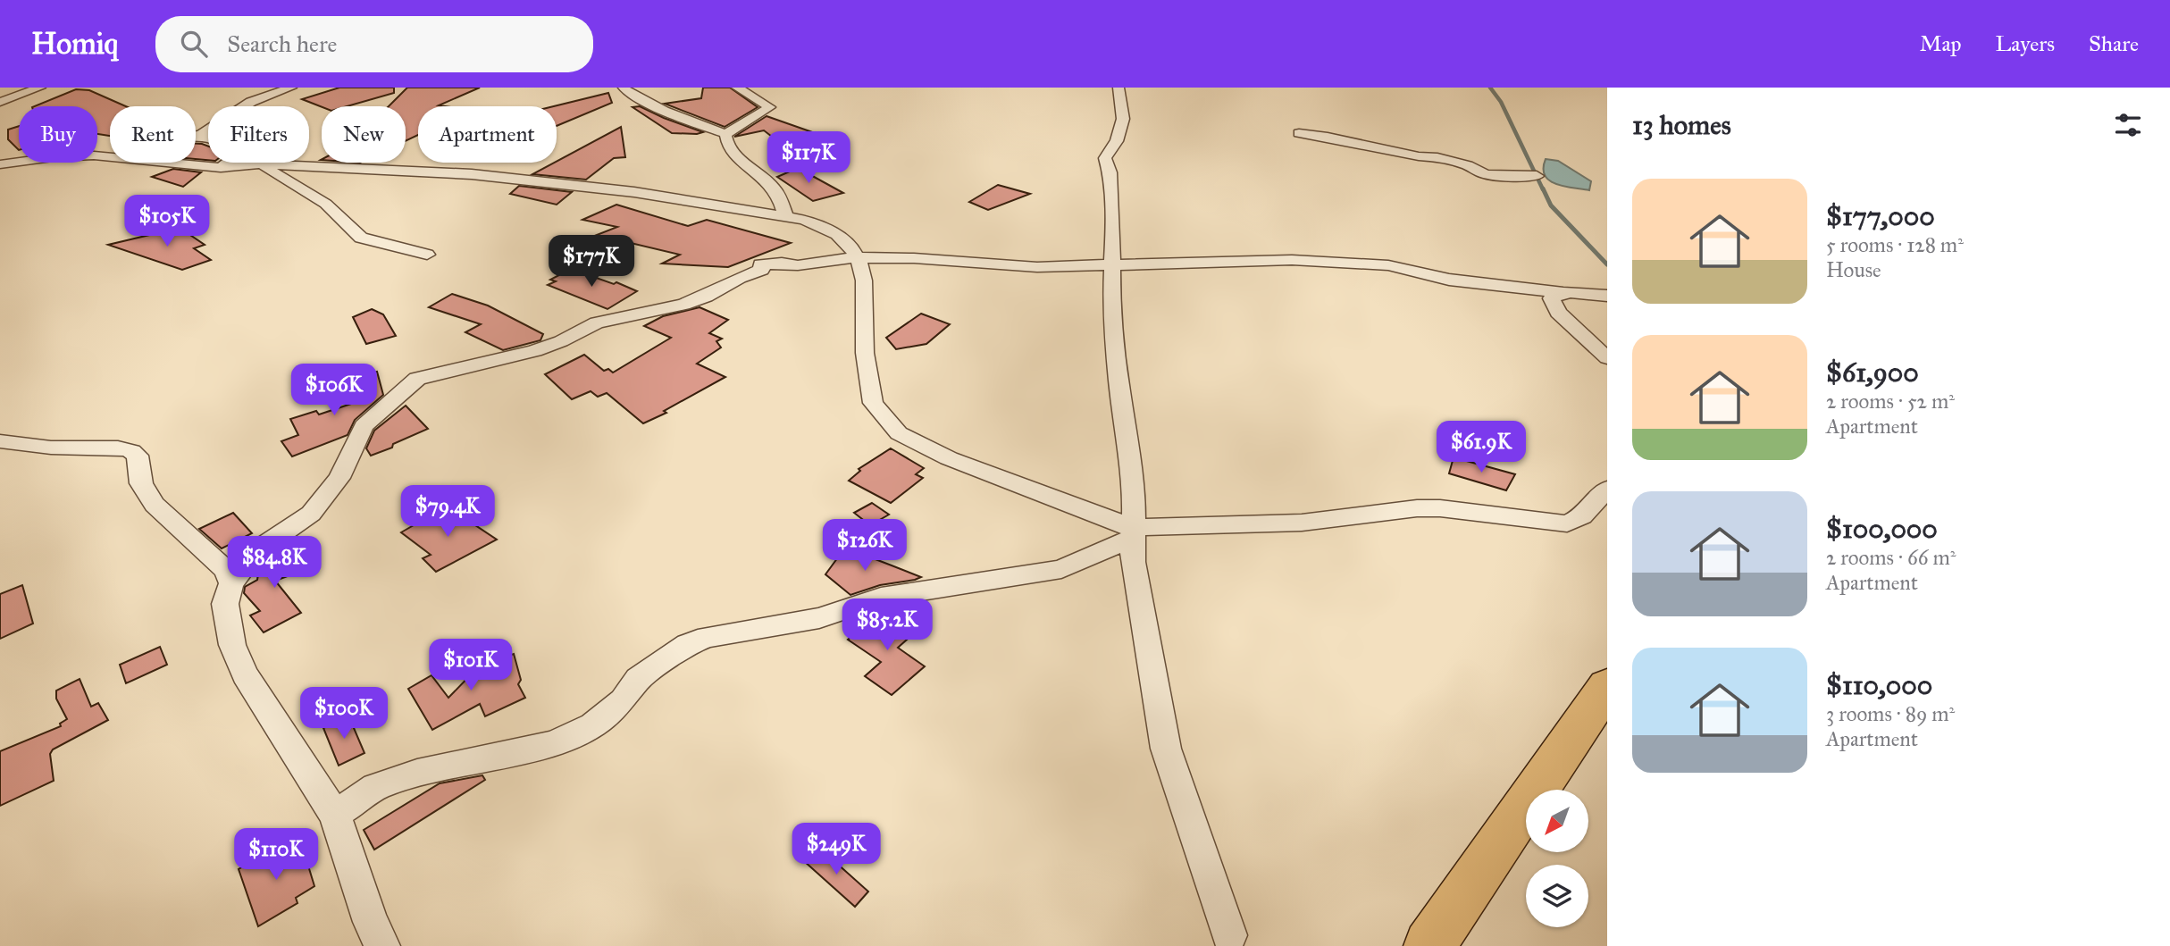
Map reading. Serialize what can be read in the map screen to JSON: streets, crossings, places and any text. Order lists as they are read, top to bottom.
{
  "north": "bottom left",
  "page": {
    "header": "Homiq",
    "search": "Search here",
    "nav": ["Map", "Layers", "Share"],
    "heading": "13 homes",
    "chip": [
      "Buy",
      "Rent",
      "Filters",
      "New",
      "Apartment"
    ],
    "price": [
      "$117K",
      "$105K",
      "$177K",
      "$106K",
      "$61.9K",
      "$79.4K",
      "$126K",
      "$84.8K",
      "$85.2K",
      "$101K",
      "$100K",
      "$249K",
      "$110K"
    ],
    "list": [
      {
        "name": "$177,000",
        "note": "5 rooms · 128 m² · House"
      },
      {
        "name": "$61,900",
        "note": "2 rooms · 52 m² · Apartment"
      },
      {
        "name": "$100,000",
        "note": "2 rooms · 66 m² · Apartment"
      },
      {
        "name": "$110,000",
        "note": "3 rooms · 89 m² · Apartment"
      }
    ]
  }
}
